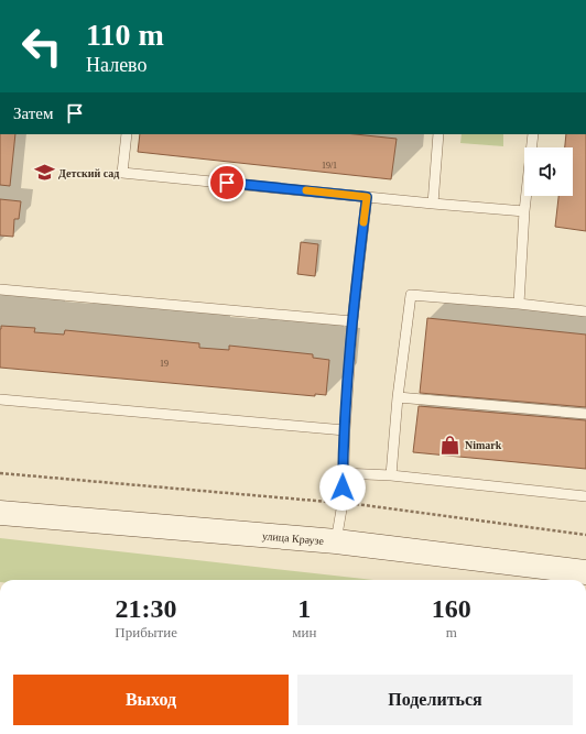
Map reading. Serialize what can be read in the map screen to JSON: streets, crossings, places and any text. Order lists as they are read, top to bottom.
{
  "streets": {
    "main road": ["улица Краузе"]
  },
  "places": {
    "school or university": ["Детский сад"],
    "shop": ["Nimark"]
  },
  "house_numbers": ["19/1", "19"],
  "page": {
    "turn": ["110 m", "Налево"],
    "then": "Затем",
    "eta": [
      "21:30",
      "Прибытие",
      "1",
      "мин",
      "160",
      "m"
    ],
    "buttons": ["Выход", "Поделиться"]
  }
}
